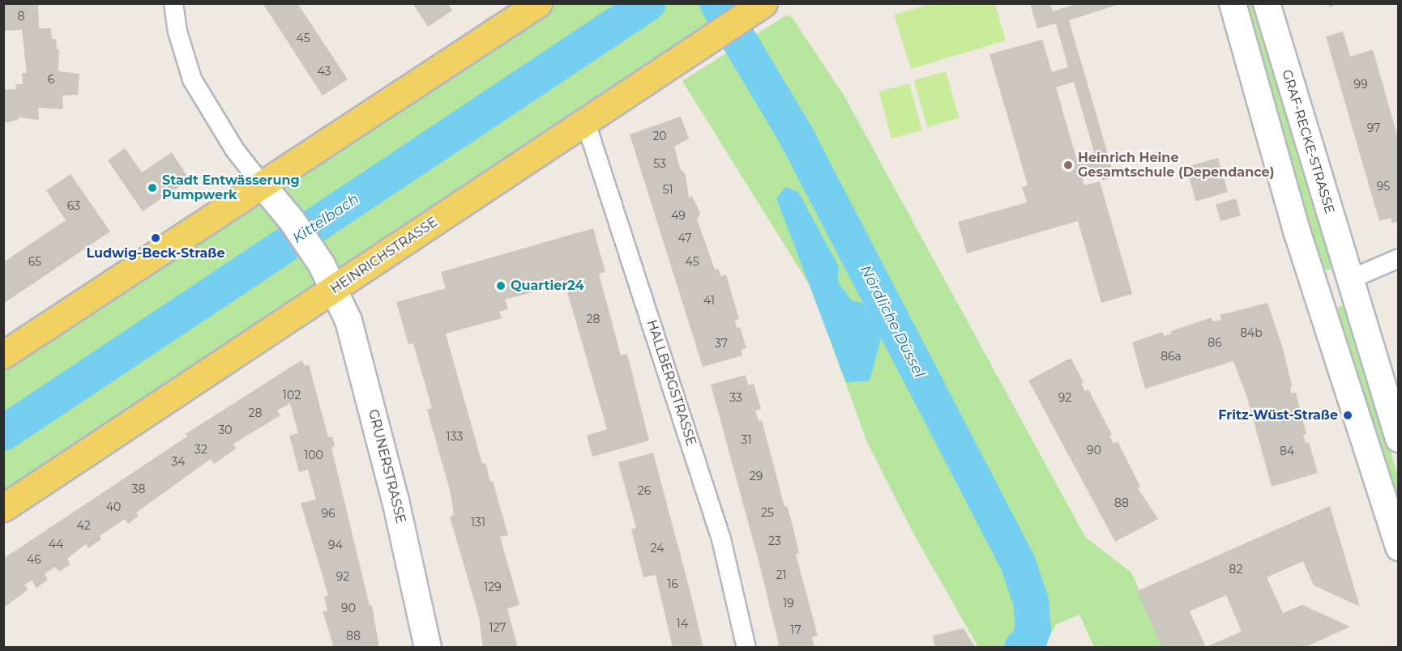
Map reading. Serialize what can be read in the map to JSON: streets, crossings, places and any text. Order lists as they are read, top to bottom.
{
  "streets": {
    "main road": ["HEINRICHSTRASSE"],
    "street": ["GRAF-RECKE-STRASSE", "HALLBERGSTRASSE", "GRUNERSTRASSE"]
  },
  "crossings": [
    ["HEINRICHSTRASSE", "HALLBERGSTRASSE"],
    ["HEINRICHSTRASSE", "GRUNERSTRASSE"]
  ],
  "water": ["Kittelbach", "Nördliche Düssel"],
  "places": [
    "Heinrich Heine Gesamtschule (Dependance)",
    "Stadt Entwässerung Pumpwerk",
    "Ludwig-Beck-Straße",
    "Quartier24",
    "Fritz-Wüst-Straße"
  ],
  "house_numbers": [
    "8",
    "45",
    "43",
    "6",
    "99",
    "97",
    "20",
    "53",
    "95",
    "51",
    "63",
    "49",
    "47",
    "65",
    "45",
    "41",
    "28",
    "84b",
    "86",
    "37",
    "86a",
    "102",
    "33",
    "92",
    "28",
    "30",
    "133",
    "31",
    "32",
    "90",
    "84",
    "100",
    "34",
    "29",
    "38",
    "26",
    "88",
    "40",
    "25",
    "96",
    "131",
    "42",
    "23",
    "44",
    "94",
    "24",
    "46",
    "82",
    "21",
    "92",
    "16",
    "129",
    "19",
    "90",
    "14",
    "127",
    "17",
    "88"
  ]
}
